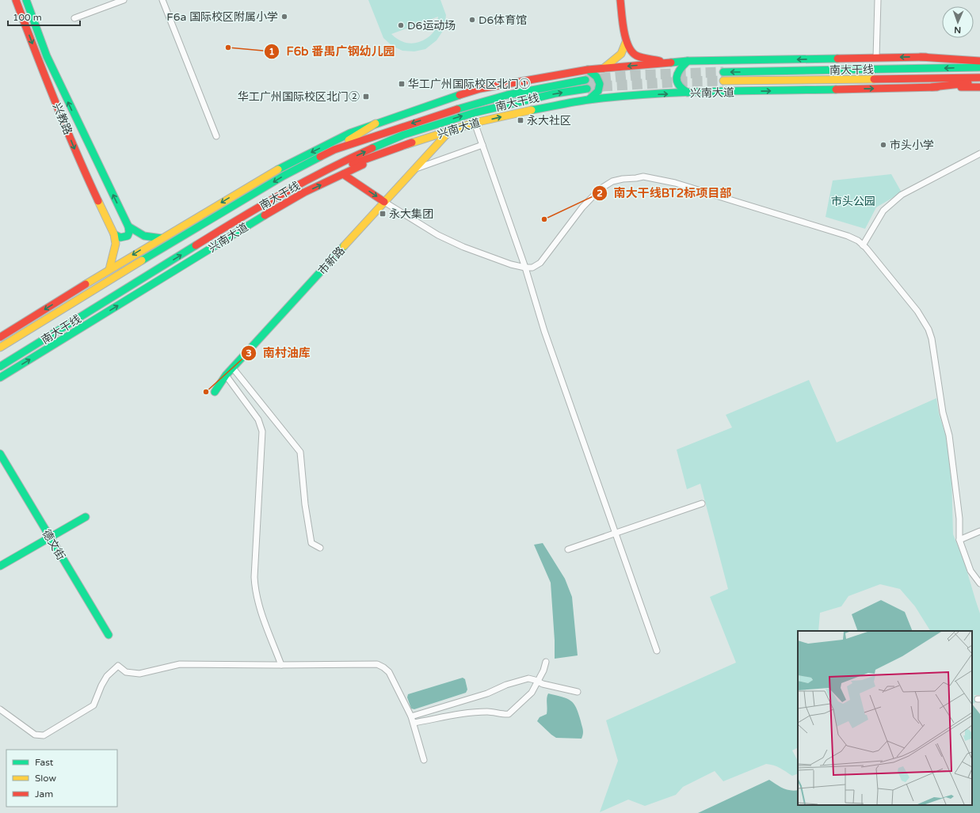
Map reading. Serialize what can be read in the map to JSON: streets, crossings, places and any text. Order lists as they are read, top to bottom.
{
  "streets": {
    "main road": [
      "南大干线",
      "兴南大道",
      "兴教路",
      "市新路",
      "德文街"
    ]
  },
  "crossings": [
    ["兴南大道", "市新路"]
  ],
  "parks": ["市头公园"],
  "places": {
    "other": [
      "F6a 国际校区附属小学",
      "D6体育馆",
      "D6运动场",
      "F6b 番禺广钢幼儿园",
      "市头小学",
      "南大干线BT2标项目部",
      "南村油库"
    ],
    "transit": [
      "华工广州国际校区北门①",
      "华工广州国际校区北门②",
      "永大社区",
      "永大集团"
    ]
  },
  "legend": ["Fast", "Slow", "Jam"],
  "scale_bar": "100 m",
  "north": "bottom"
}
